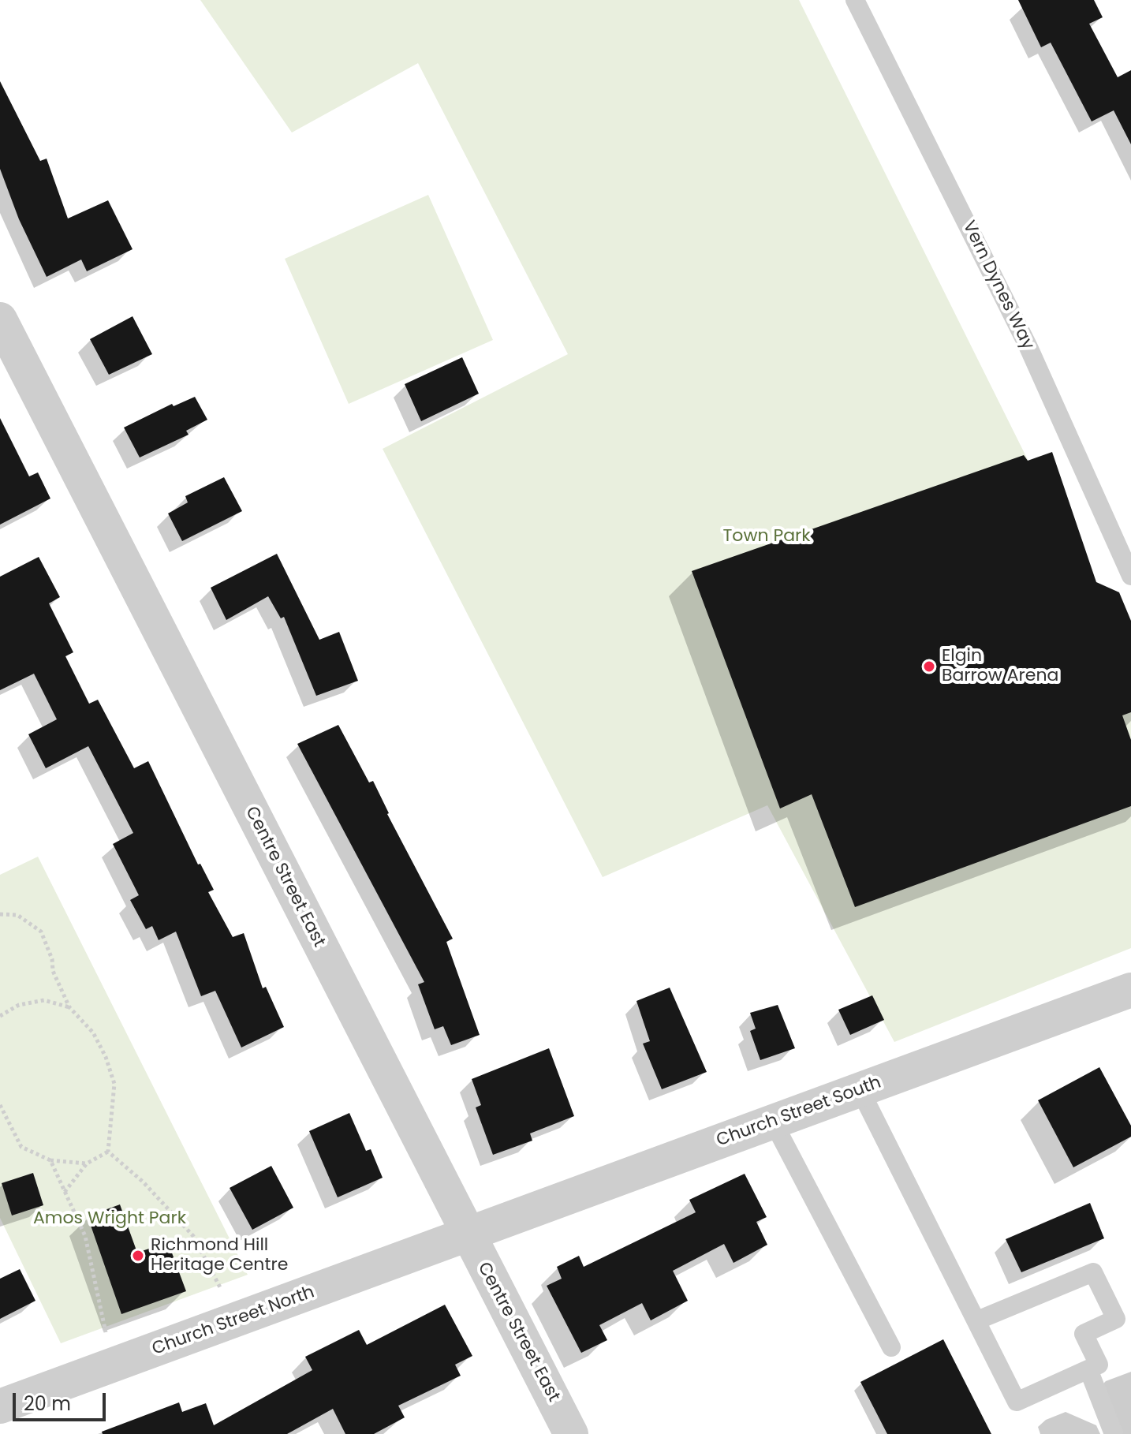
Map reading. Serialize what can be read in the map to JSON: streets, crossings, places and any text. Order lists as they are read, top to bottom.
{
  "streets": {
    "street": ["Centre Street East", "Church Street South", "Church Street North"],
    "lane": ["Vern Dynes Way"]
  },
  "crossings": [
    ["Centre Street East", "Church Street South"],
    ["Centre Street East", "Church Street North"],
    ["Church Street South", "Church Street North"]
  ],
  "parks": ["Town Park", "Amos Wright Park"],
  "places": ["Elgin Barrow Arena", "Richmond Hill Heritage Centre"],
  "scale_bar": "20 m"
}
